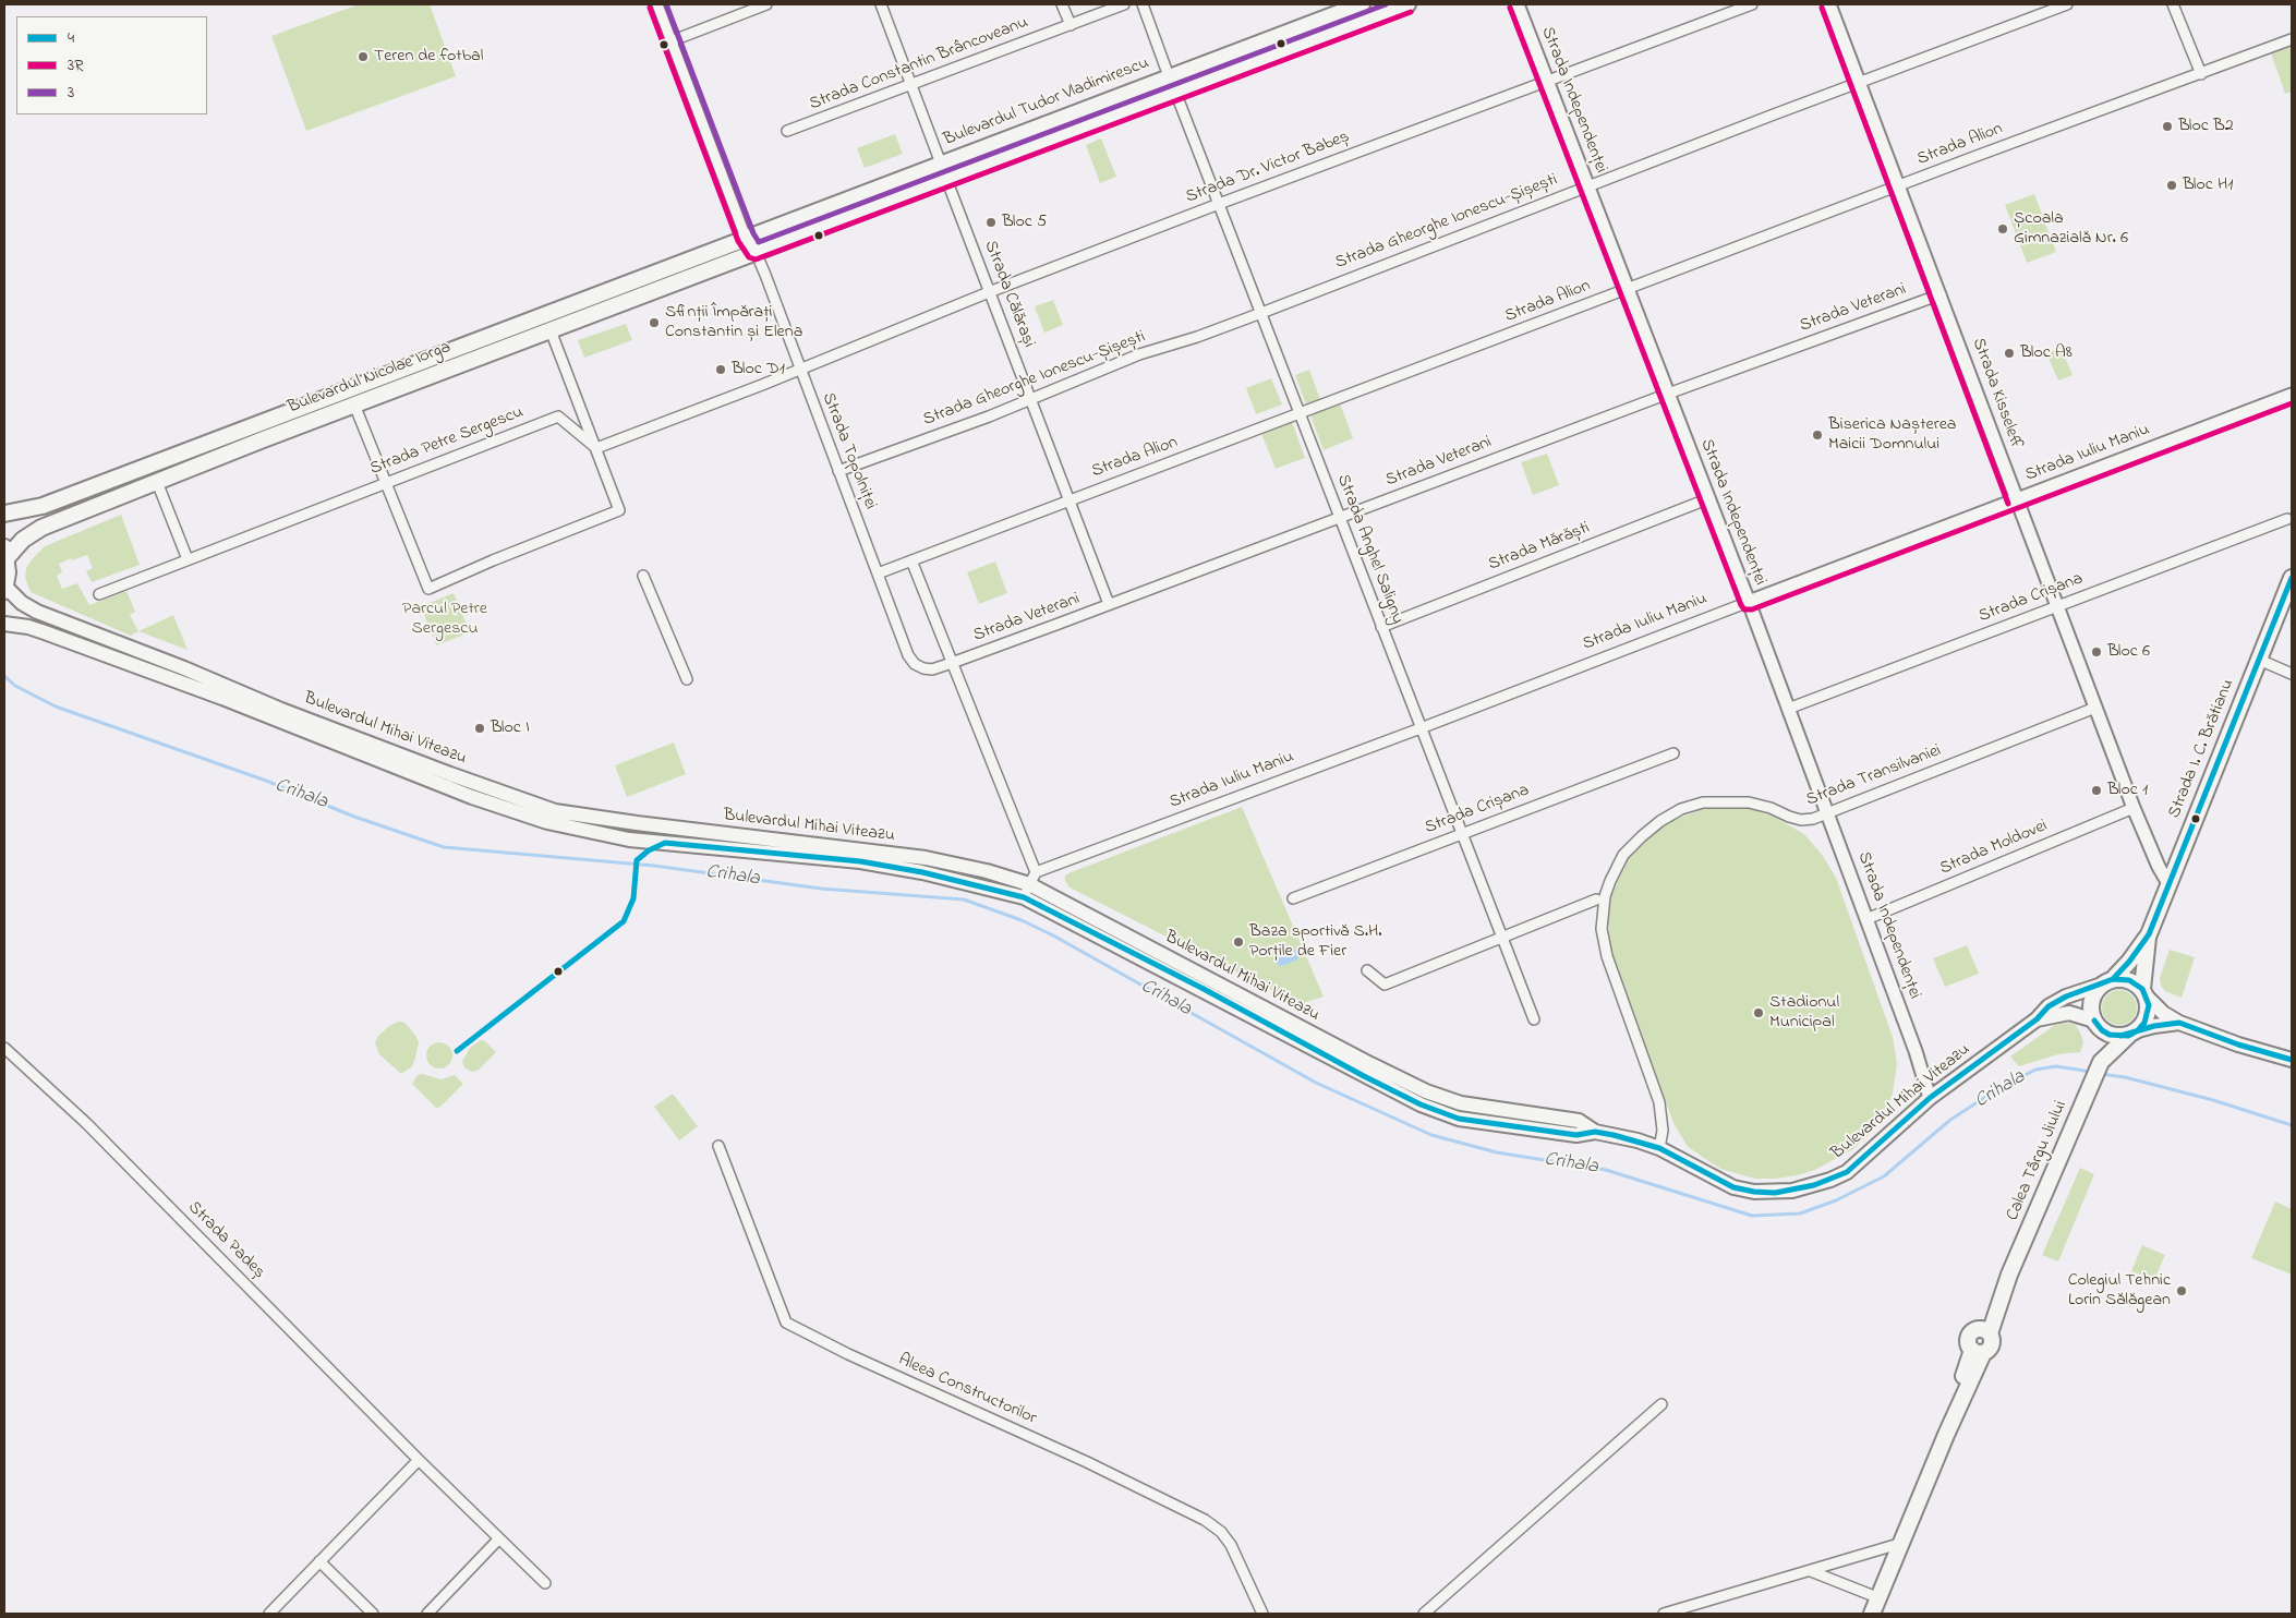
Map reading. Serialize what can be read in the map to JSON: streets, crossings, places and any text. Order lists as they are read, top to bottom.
{
  "streets": {
    "main road": [
      "Bulevardul Tudor Vladimirescu",
      "Bulevardul Nicolae Iorga",
      "Bulevardul Mihai Viteazu",
      "Strada I. C. Brătianu",
      "Calea Târgu Jiului"
    ],
    "street": [
      "Strada Constantin Brâncoveanu",
      "Strada Independenței",
      "Strada Alion",
      "Strada Dr. Victor Babeș",
      "Strada Gheorghe Ionescu-Șișești",
      "Strada Călărași",
      "Strada Veterani",
      "Strada Kisseleff",
      "Strada Petre Sergescu",
      "Strada Topolniței",
      "Strada Iuliu Maniu",
      "Strada Mărăști",
      "Strada Anghel Saligny",
      "Strada Crișana",
      "Strada Transilvaniei",
      "Strada Moldovei",
      "Strada Padeș",
      "Aleea Constructorilor"
    ]
  },
  "crossings": [
    ["Strada Independenței", "Strada Alion"],
    ["Strada Independenței", "Strada Dr. Victor Babeș"],
    ["Strada Independenței", "Strada Gheorghe Ionescu-Șișești"],
    ["Strada Independenței", "Strada Veterani"],
    ["Strada Independenței", "Strada Iuliu Maniu"],
    ["Strada Independenței", "Strada Mărăști"],
    ["Strada Independenței", "Strada Crișana"],
    ["Strada Independenței", "Bulevardul Mihai Viteazu"],
    ["Strada Independenței", "Strada Transilvaniei"],
    ["Strada Independenței", "Strada Moldovei"],
    ["Bulevardul Tudor Vladimirescu", "Strada Călărași"],
    ["Bulevardul Tudor Vladimirescu", "Bulevardul Nicolae Iorga"],
    ["Bulevardul Tudor Vladimirescu", "Strada Topolniței"],
    ["Bulevardul Tudor Vladimirescu", "Strada Anghel Saligny"],
    ["Strada Alion", "Strada Călărași"],
    ["Strada Alion", "Strada Kisseleff"],
    ["Strada Alion", "Strada Topolniței"],
    ["Strada Alion", "Strada Anghel Saligny"],
    ["Strada Dr. Victor Babeș", "Strada Călărași"],
    ["Strada Dr. Victor Babeș", "Strada Topolniței"],
    ["Strada Dr. Victor Babeș", "Strada Anghel Saligny"],
    ["Strada Gheorghe Ionescu-Șișești", "Strada Călărași"],
    ["Strada Gheorghe Ionescu-Șișești", "Strada Kisseleff"],
    ["Strada Gheorghe Ionescu-Șișești", "Strada Topolniței"],
    ["Strada Gheorghe Ionescu-Șișești", "Strada Anghel Saligny"],
    ["Strada Călărași", "Strada Veterani"],
    ["Strada Veterani", "Strada Kisseleff"],
    ["Strada Veterani", "Strada Topolniței"],
    ["Strada Veterani", "Strada Anghel Saligny"],
    ["Bulevardul Nicolae Iorga", "Strada Topolniței"],
    ["Strada Kisseleff", "Strada Iuliu Maniu"],
    ["Strada Kisseleff", "Strada Crișana"],
    ["Strada Kisseleff", "Strada I. C. Brătianu"],
    ["Strada Kisseleff", "Strada Transilvaniei"],
    ["Strada Kisseleff", "Strada Moldovei"],
    ["Strada Iuliu Maniu", "Strada Anghel Saligny"],
    ["Strada Iuliu Maniu", "Bulevardul Mihai Viteazu"],
    ["Strada Mărăști", "Strada Anghel Saligny"],
    ["Strada Anghel Saligny", "Strada Crișana"],
    ["Bulevardul Mihai Viteazu", "Strada I. C. Brătianu"],
    ["Bulevardul Mihai Viteazu", "Strada Transilvaniei"],
    ["Bulevardul Mihai Viteazu", "Calea Târgu Jiului"],
    ["Strada I. C. Brătianu", "Calea Târgu Jiului"]
  ],
  "water": ["Crihala"],
  "parks": ["Parcul Petre Sergescu"],
  "places": [
    "Teren de fotbal",
    "Bloc B2",
    "Bloc H1",
    "Bloc 5",
    "Școala Gimnazială Nr. 6",
    "Sfinții Împărați Constantin și Elena",
    "Bloc A8",
    "Bloc D1",
    "Biserica Nașterea Maicii Domnului",
    "Bloc 6",
    "Bloc I",
    "Bloc 1",
    "Baza sportivă S.H. Porțile de Fier",
    "Stadionul Municipal",
    "Colegiul Tehnic Lorin Sălăgean"
  ],
  "lines": ["transit line 3", "transit line 3R", "transit line 4"],
  "legend": ["4", "3R", "3"]
}
